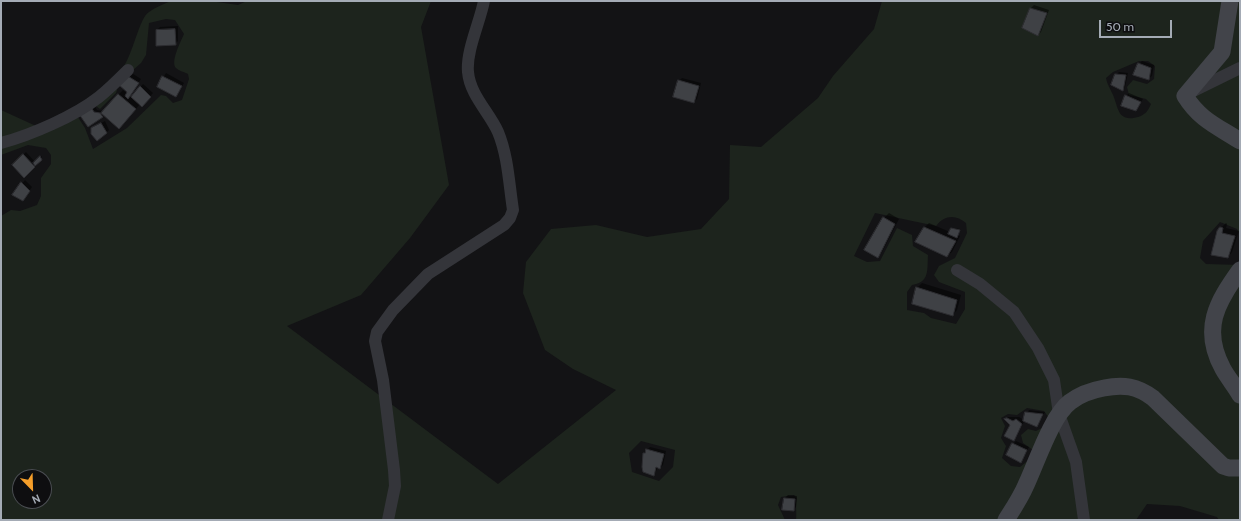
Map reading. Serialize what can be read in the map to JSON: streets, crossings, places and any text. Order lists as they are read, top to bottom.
{
  "scale_bar": "50 m",
  "north": "bottom right"
}
